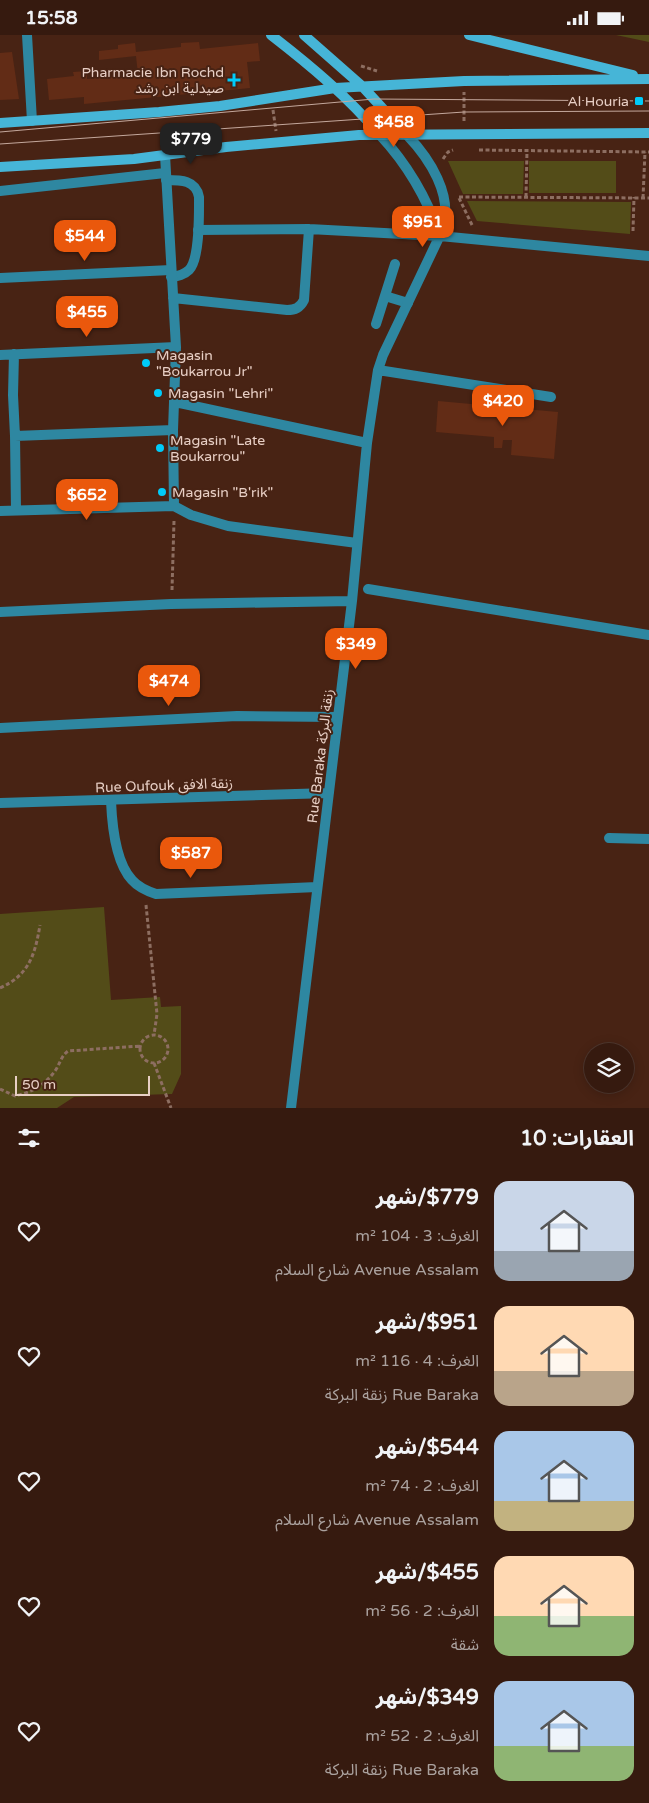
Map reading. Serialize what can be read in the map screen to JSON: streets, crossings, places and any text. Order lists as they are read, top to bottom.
{
  "streets": {
    "street": ["Rue Baraka زنقة البركة", "Rue Oufouk زنقة الافق"]
  },
  "crossings": [
    ["Rue Baraka زنقة البركة", "Rue Oufouk زنقة الافق"]
  ],
  "places": {
    "health": ["Pharmacie Ibn Rochd صيدلية ابن رشد"],
    "transit": ["Al Houria"],
    "other": [
      "Magasin \"Boukarrou Jr\"",
      "Magasin \"Lehri\"",
      "Magasin \"Late Boukarrou\"",
      "Magasin \"B'rik\""
    ]
  },
  "scale_bar": "50 m",
  "page": {
    "status": "15:58",
    "price": [
      "$458",
      "$779",
      "$951",
      "$544",
      "$455",
      "$420",
      "$652",
      "$349",
      "$474",
      "$587"
    ],
    "scale": "50 m",
    "heading": "العقارات: 10",
    "list": [
      {
        "name": "$779/شهر",
        "note": "الغرف: 3 · 104 m² · Avenue Assalam شارع السلام"
      },
      {
        "name": "$951/شهر",
        "note": "الغرف: 4 · 116 m² · Rue Baraka زنقة البركة"
      },
      {
        "name": "$544/شهر",
        "note": "الغرف: 2 · 74 m² · Avenue Assalam شارع السلام"
      },
      {
        "name": "$455/شهر",
        "note": "الغرف: 2 · 56 m² · شقة"
      },
      {
        "name": "$349/شهر",
        "note": "الغرف: 2 · 52 m² · Rue Baraka زنقة البركة"
      }
    ]
  }
}
